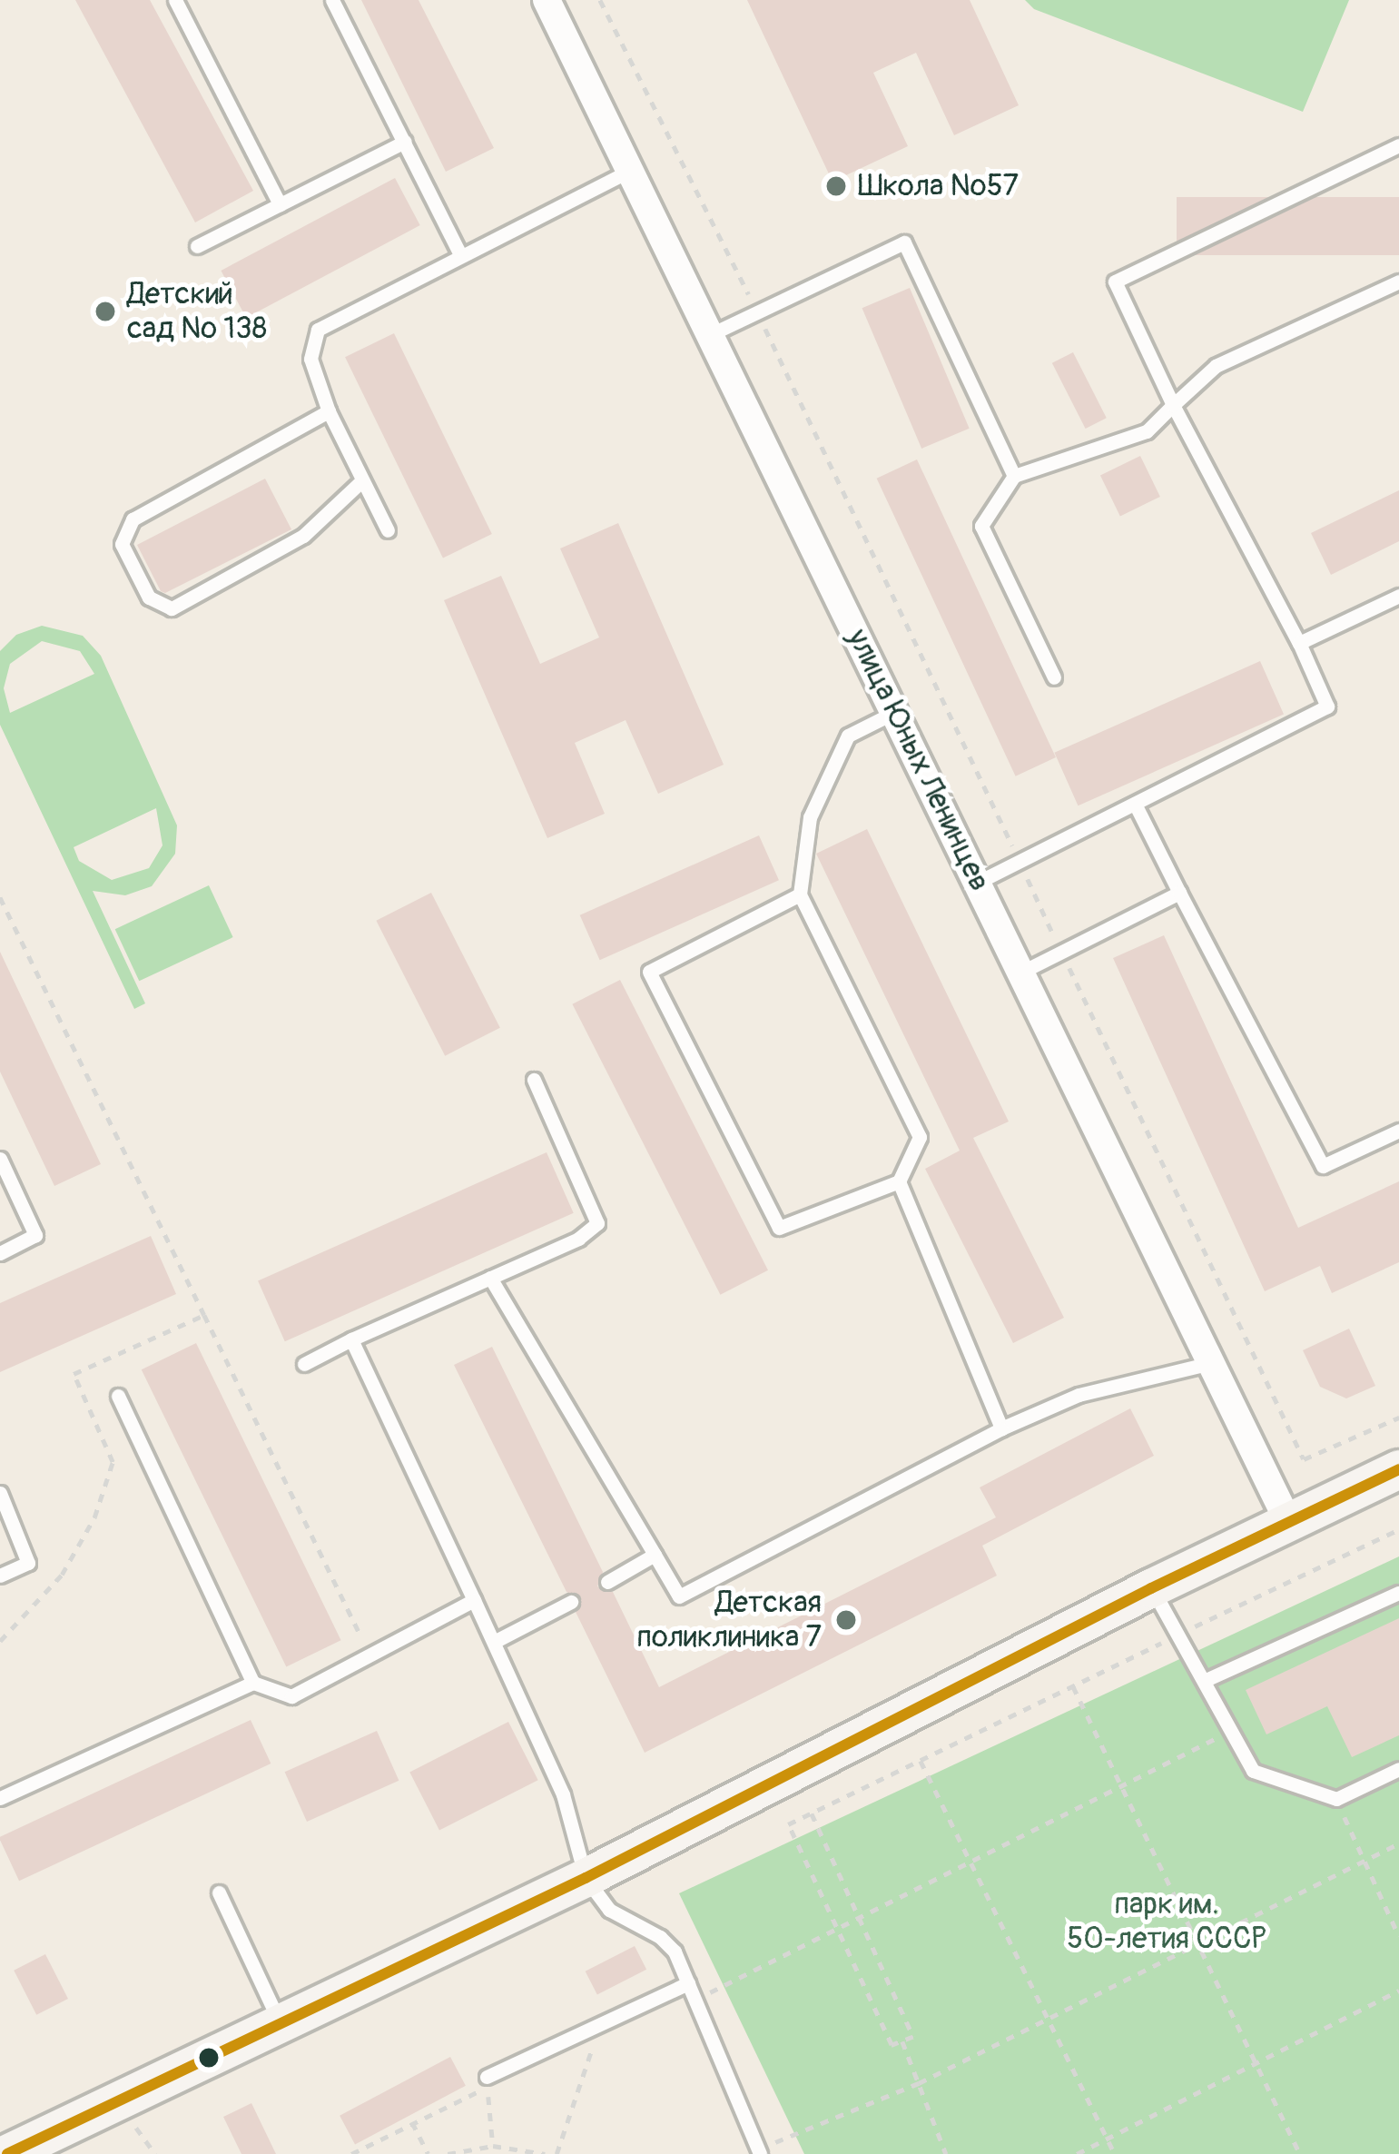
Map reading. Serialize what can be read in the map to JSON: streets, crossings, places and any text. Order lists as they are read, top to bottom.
{
  "streets": {
    "street": ["улица Юных Ленинцев"]
  },
  "parks": ["парк им. 50-летия СССР"],
  "places": ["Школа №57", "Детский сад № 138", "Детская поликлиника 7"]
}
